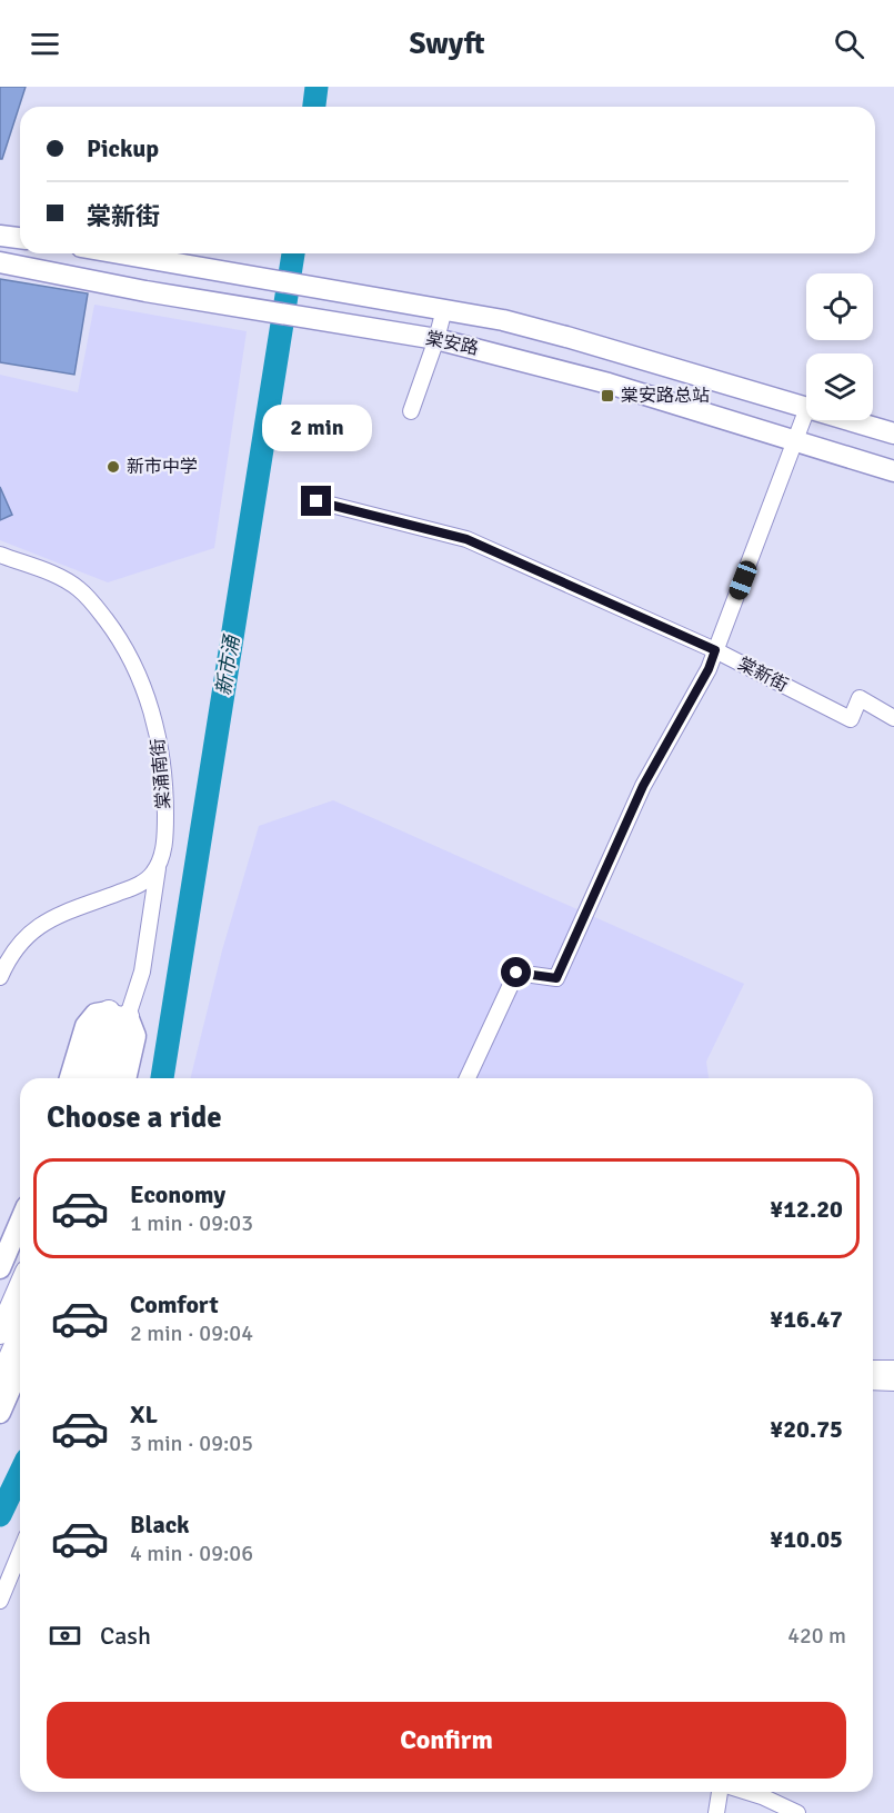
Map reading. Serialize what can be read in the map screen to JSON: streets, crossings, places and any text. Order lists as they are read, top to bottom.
{
  "streets": {
    "street": ["棠安路", "棠新街", "棠涌南街"]
  },
  "water": ["新市涌"],
  "places": {
    "transit": ["棠安路总站"],
    "other": ["新市中学"]
  },
  "page": {
    "header": "Swyft",
    "banner": ["Pickup", "棠新街"],
    "bubble": "2 min",
    "heading": "Choose a ride",
    "list": [
      {
        "name": "Economy",
        "note": "1 min · 09:03",
        "value": "¥12.20"
      },
      {
        "name": "Comfort",
        "note": "2 min · 09:04",
        "value": "¥16.47"
      },
      {
        "name": "XL",
        "note": "3 min · 09:05",
        "value": "¥20.75"
      },
      {
        "name": "Black",
        "note": "4 min · 09:06",
        "value": "¥10.05"
      }
    ],
    "pay": ["Cash", "420 m"],
    "buttons": "Confirm"
  }
}
